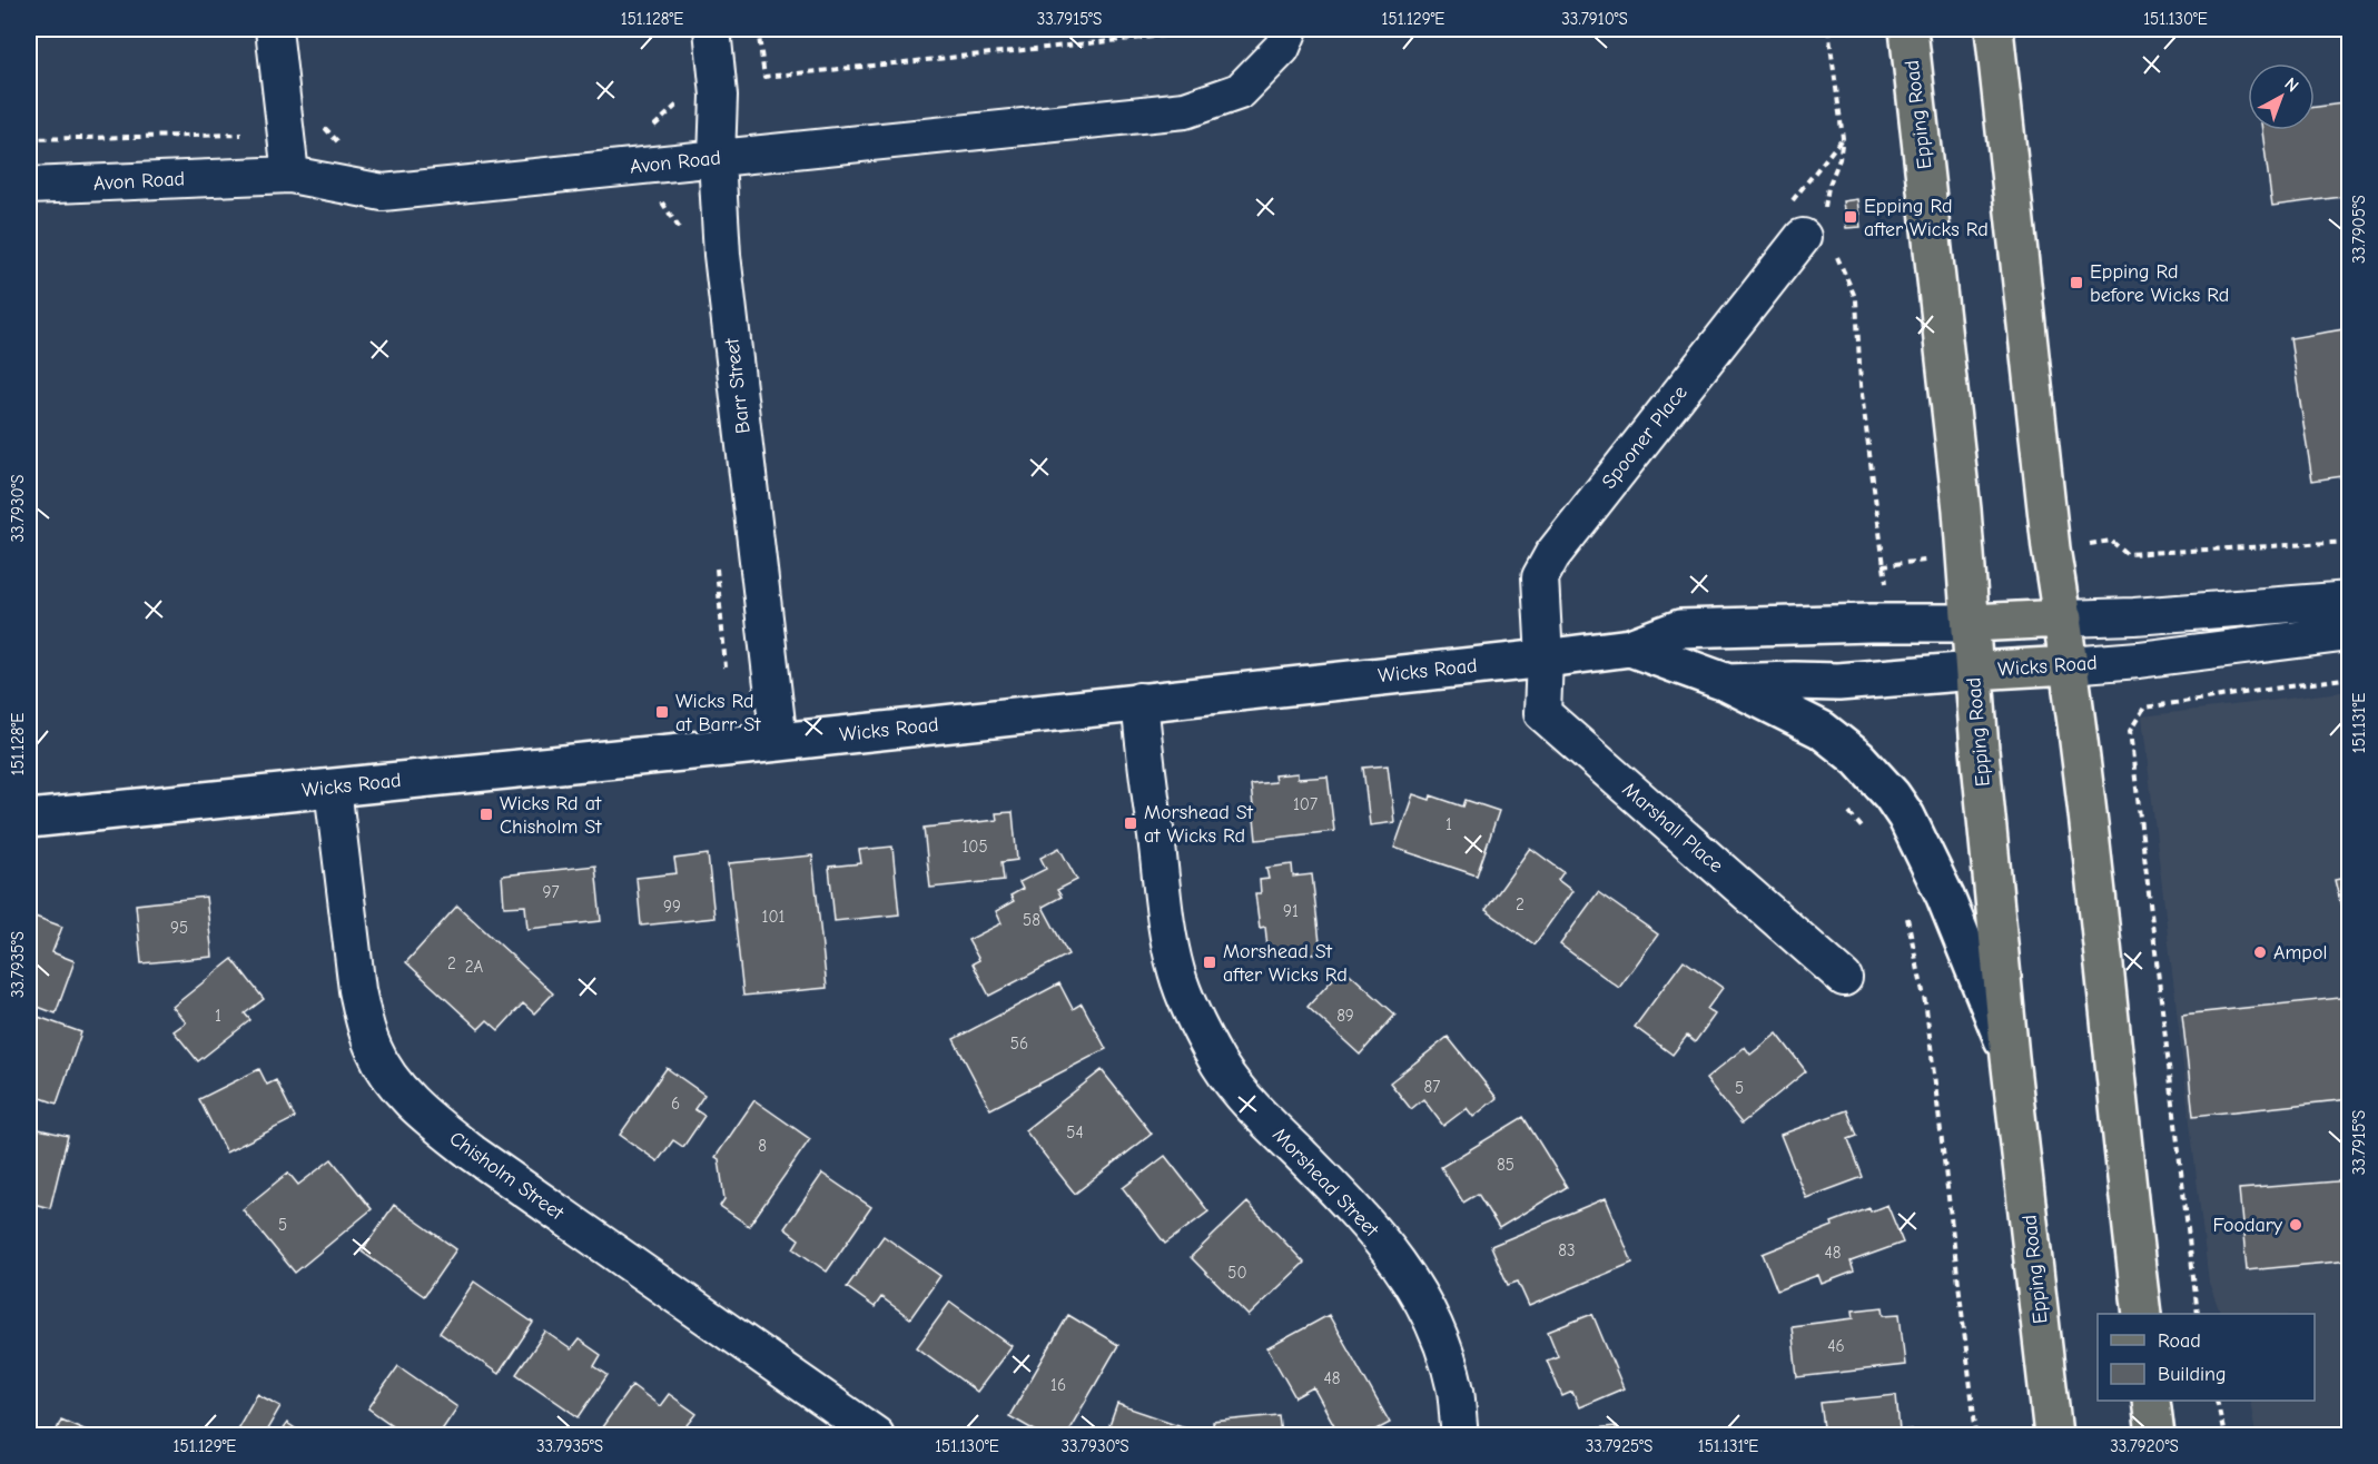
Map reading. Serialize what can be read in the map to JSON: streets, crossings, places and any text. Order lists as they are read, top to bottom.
{
  "streets": {
    "main road": ["Epping Road", "Wicks Road"],
    "street": [
      "Avon Road",
      "Barr Street",
      "Spooner Place",
      "Marshall Place",
      "Chisholm Street",
      "Morshead Street"
    ]
  },
  "crossings": [
    ["Epping Road", "Wicks Road"],
    ["Avon Road", "Barr Street"],
    ["Barr Street", "Wicks Road"],
    ["Spooner Place", "Wicks Road"],
    ["Spooner Place", "Marshall Place"],
    ["Wicks Road", "Marshall Place"],
    ["Wicks Road", "Chisholm Street"],
    ["Wicks Road", "Morshead Street"]
  ],
  "places": {
    "transit": [
      "Epping Rd after Wicks Rd",
      "Epping Rd before Wicks Rd",
      "Wicks Rd at Barr St",
      "Wicks Rd at Chisholm St",
      "Morshead St at Wicks Rd",
      "Morshead St after Wicks Rd"
    ],
    "other": ["Ampol", "Foodary"]
  },
  "house_numbers": [
    "107",
    "1",
    "105",
    "97",
    "2",
    "99",
    "91",
    "101",
    "58",
    "95",
    "2",
    "2A",
    "1",
    "89",
    "56",
    "87",
    "5",
    "6",
    "54",
    "8",
    "85",
    "5",
    "83",
    "48",
    "50",
    "46",
    "48",
    "16"
  ],
  "legend": ["Road", "Building"],
  "north": "top right",
  "coordinates": [
    "151.128°E",
    "33.7915°S",
    "151.129°E",
    "33.7910°S",
    "151.130°E",
    "33.7905°S",
    "33.7930°S",
    "151.131°E",
    "33.7935°S",
    "33.7925°S",
    "33.7920°S"
  ]
}
